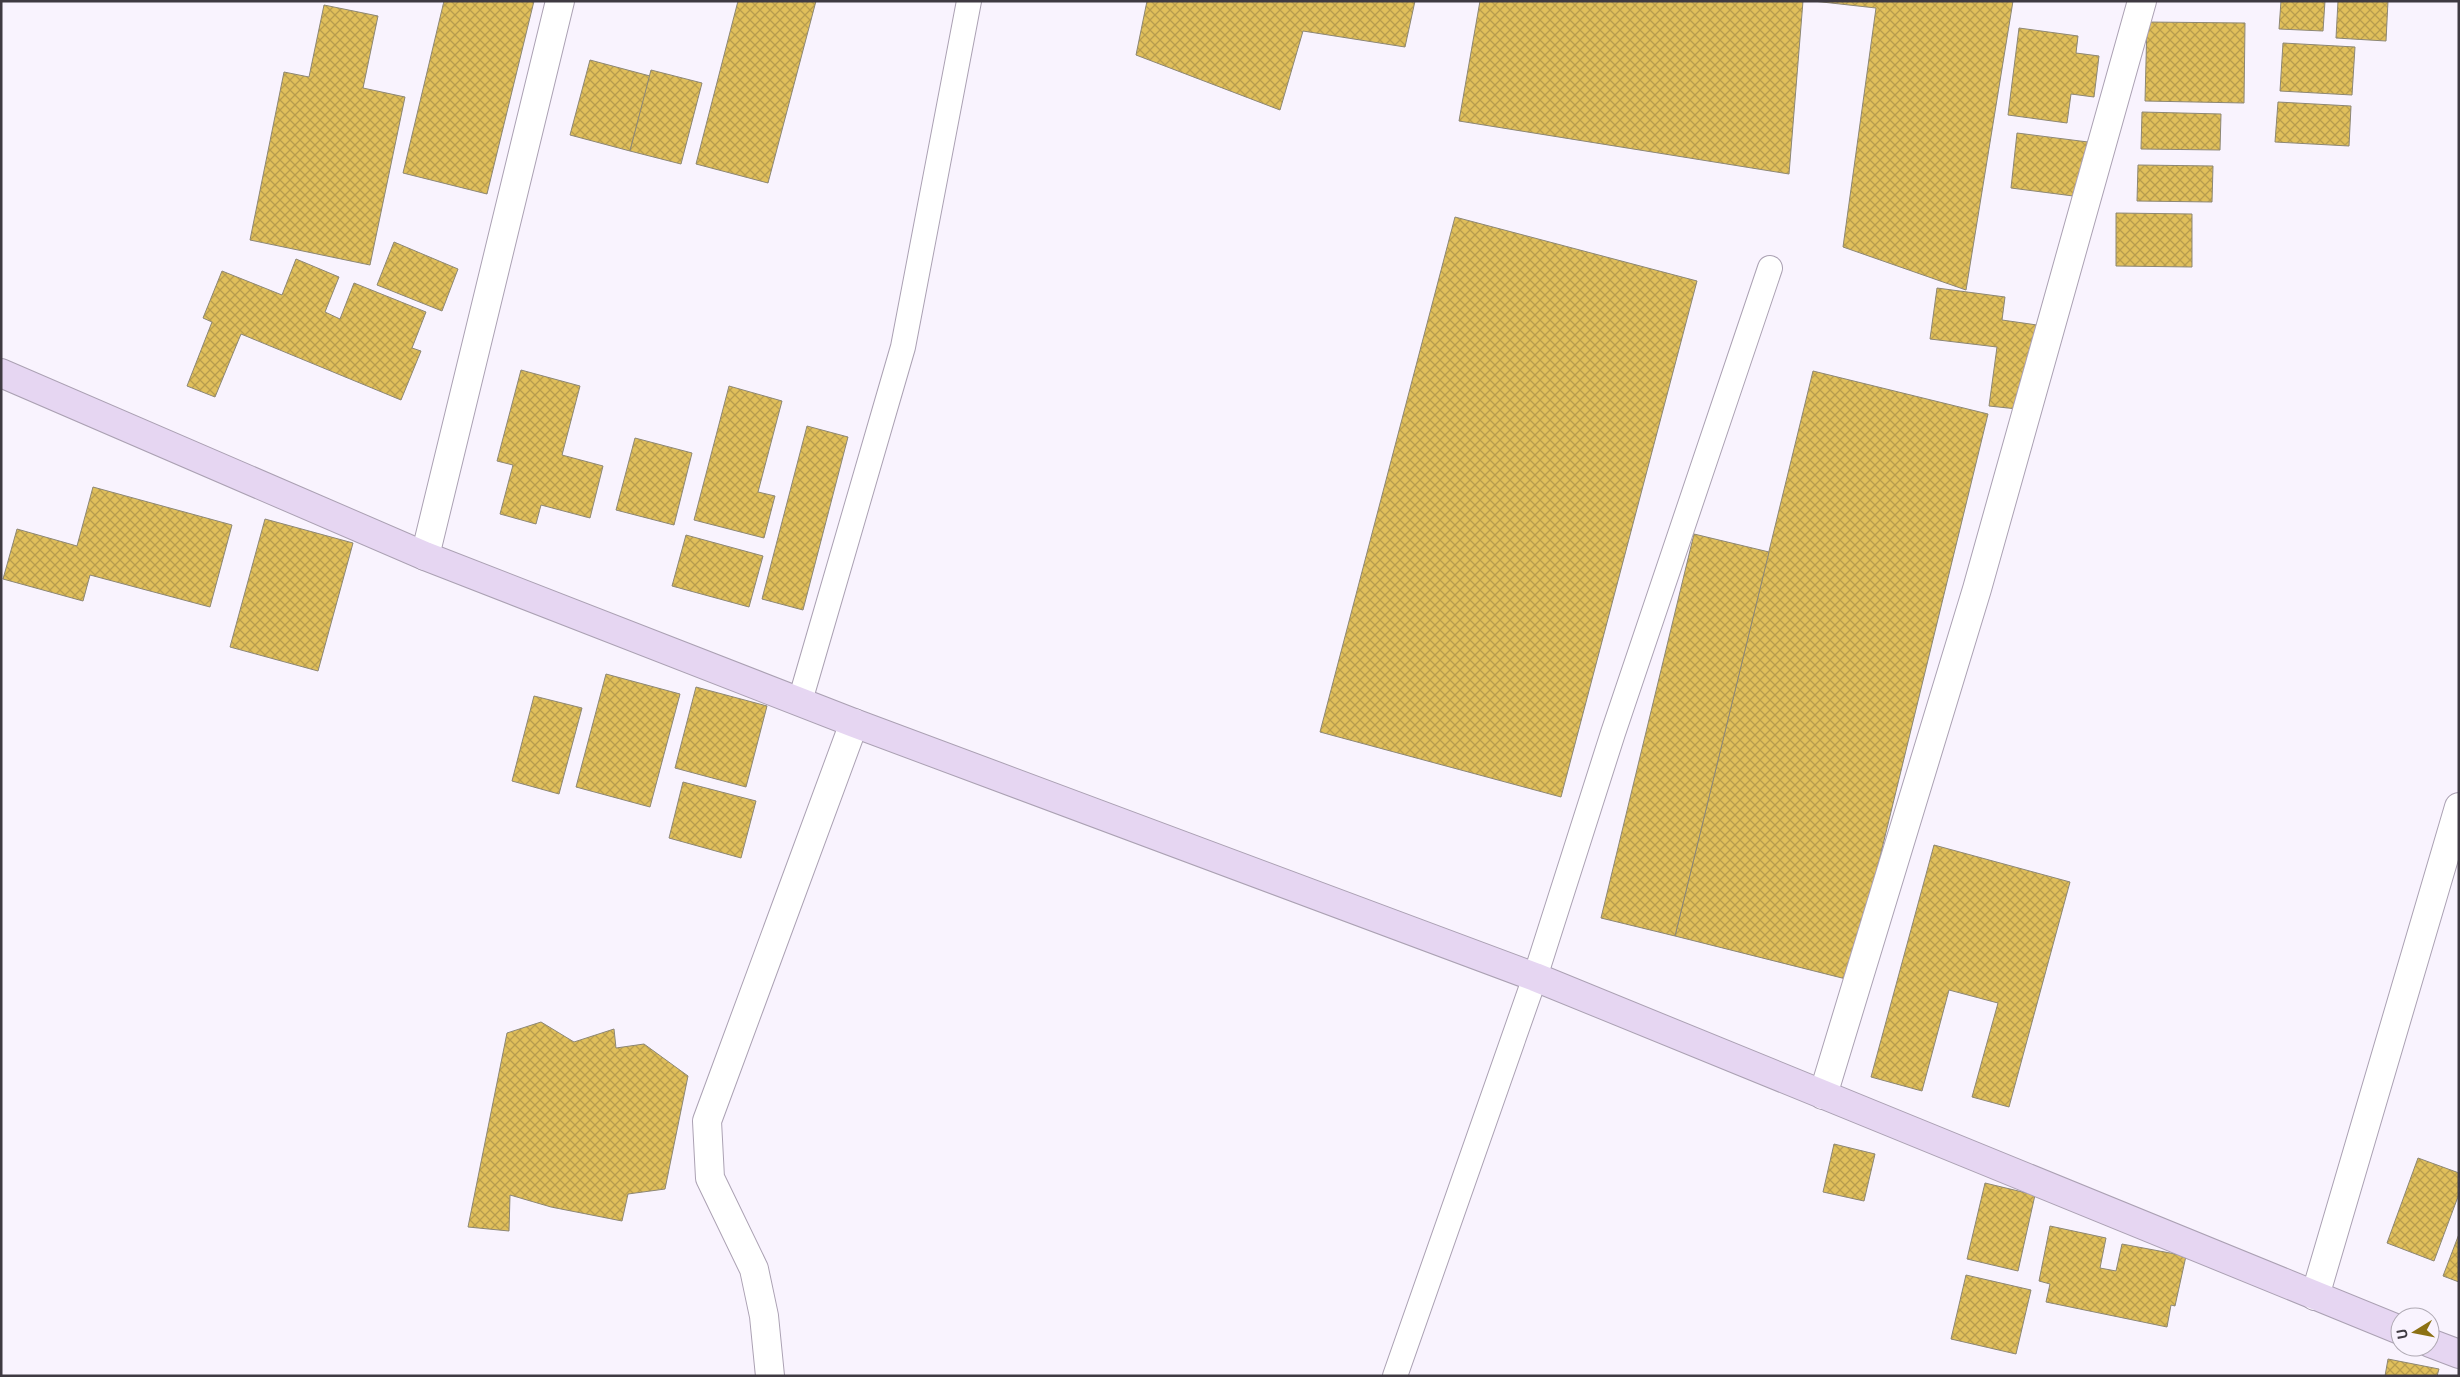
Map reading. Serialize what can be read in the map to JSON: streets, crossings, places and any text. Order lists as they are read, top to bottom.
{
  "north": "left"
}
